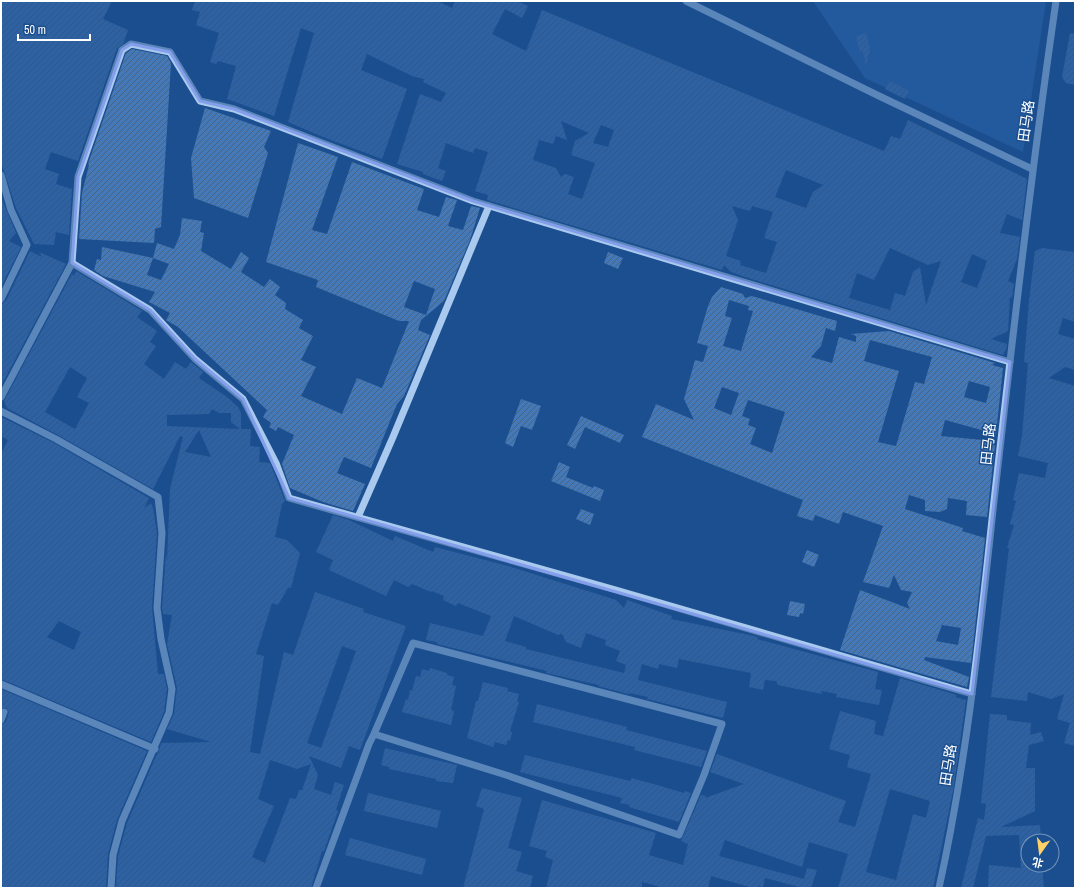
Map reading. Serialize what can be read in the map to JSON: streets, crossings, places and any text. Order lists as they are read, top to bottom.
{
  "streets": {
    "street": ["田马路"]
  },
  "scale_bar": "50 m",
  "north": "bottom"
}
